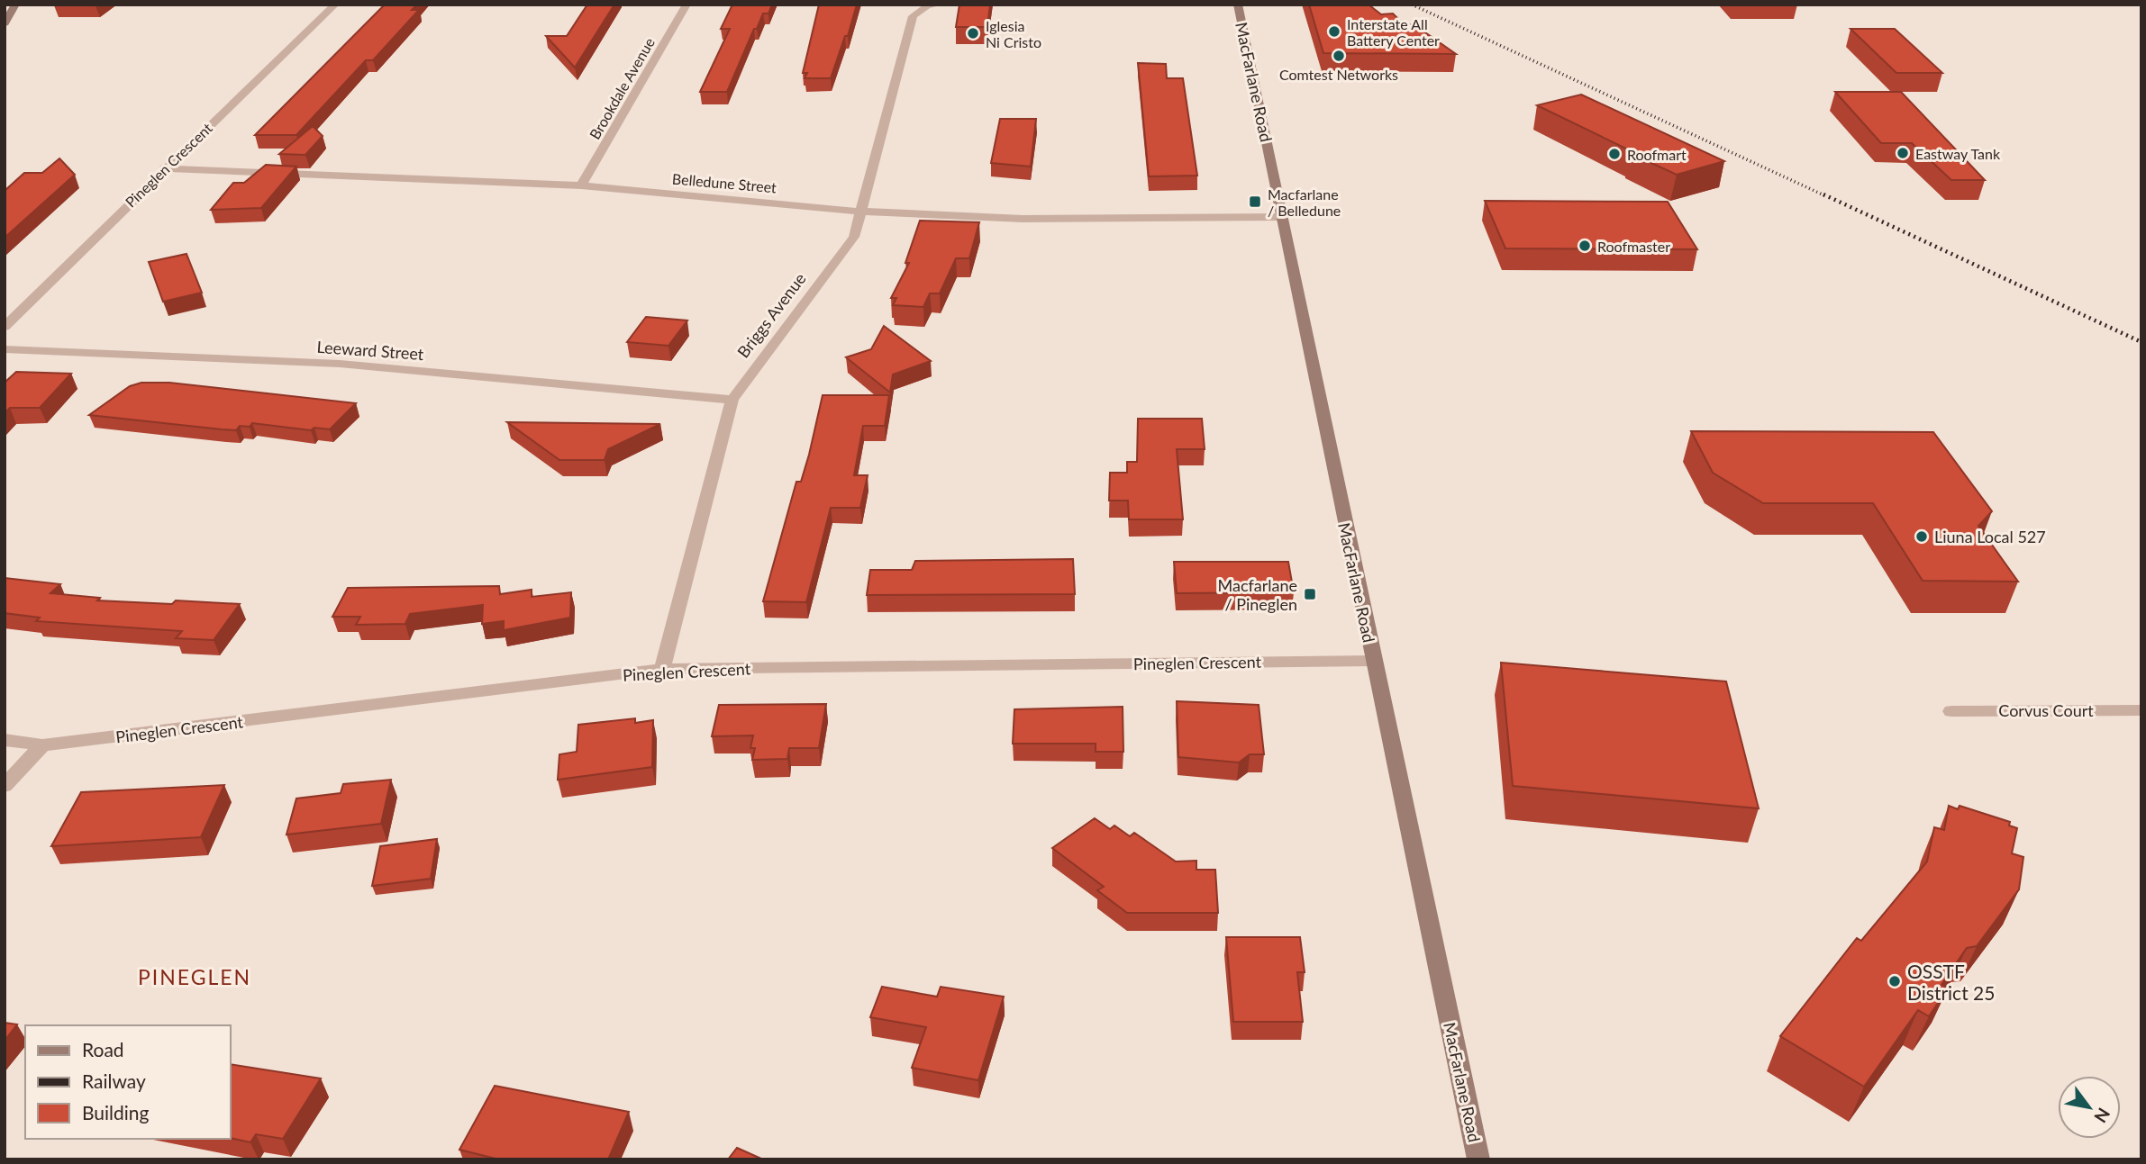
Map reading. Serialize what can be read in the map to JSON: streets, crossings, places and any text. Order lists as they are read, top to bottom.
{
  "streets": {
    "street": [
      "MacFarlane Road",
      "Brookdale Avenue",
      "Pineglen Crescent",
      "Belledune Street",
      "Briggs Avenue",
      "Leeward Street",
      "Corvus Court"
    ]
  },
  "crossings": [
    ["MacFarlane Road", "Pineglen Crescent"],
    ["MacFarlane Road", "Belledune Street"],
    ["Brookdale Avenue", "Belledune Street"],
    ["Pineglen Crescent", "Belledune Street"],
    ["Pineglen Crescent", "Briggs Avenue"],
    ["Belledune Street", "Briggs Avenue"],
    ["Briggs Avenue", "Leeward Street"]
  ],
  "districts": ["PINEGLEN"],
  "places": {
    "other": [
      "Interstate All Battery Center",
      "Iglesia Ni Cristo",
      "Comtest Networks",
      "Eastway Tank",
      "Roofmart",
      "Roofmaster",
      "Liuna Local 527",
      "OSSTF District 25"
    ],
    "transit": ["Macfarlane / Belledune", "Macfarlane / Pineglen"]
  },
  "legend": ["Road", "Railway", "Building"],
  "north": "bottom right"
}
